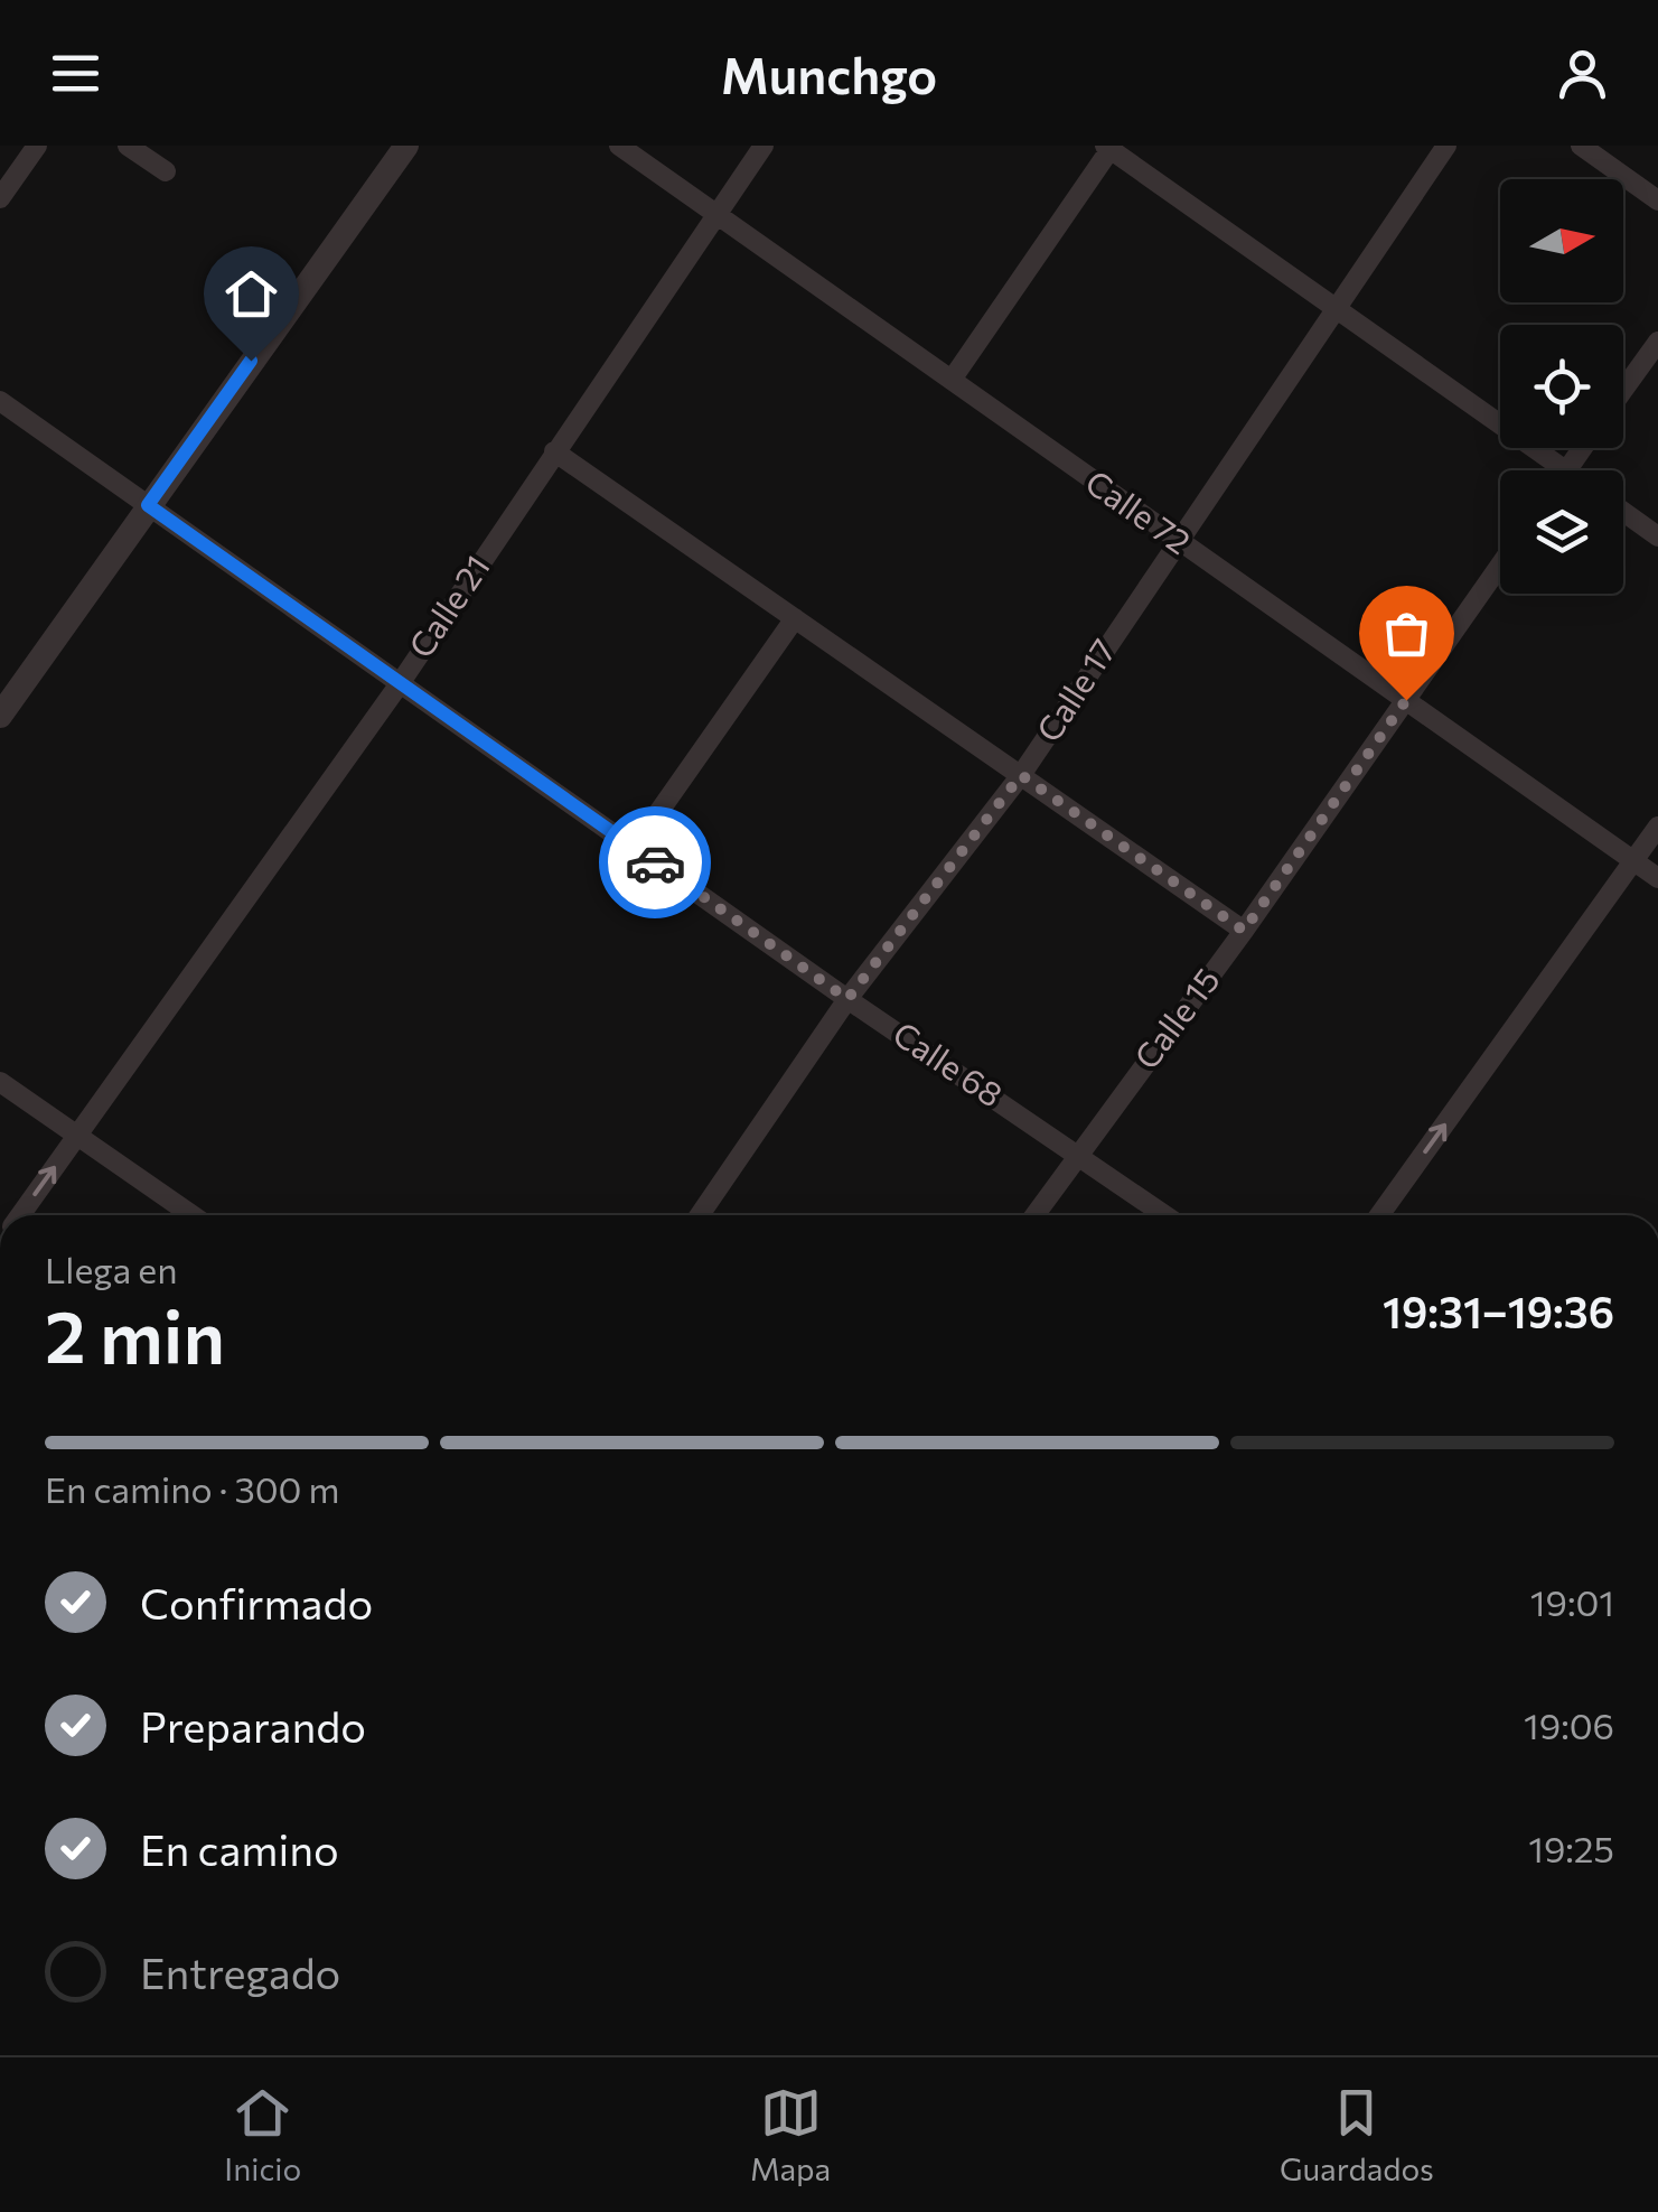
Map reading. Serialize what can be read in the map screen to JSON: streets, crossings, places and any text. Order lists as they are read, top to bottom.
{
  "streets": {
    "street": [
      "Calle 72",
      "Calle 21",
      "Calle 17",
      "Calle 15",
      "Calle 68"
    ]
  },
  "crossings": [
    ["Calle 72", "Calle 21"],
    ["Calle 72", "Calle 17"],
    ["Calle 72", "Calle 15"],
    ["Calle 21", "Calle 68"],
    ["Calle 17", "Calle 68"],
    ["Calle 15", "Calle 68"]
  ],
  "north": "right",
  "page": {
    "header": "Munchgo",
    "heading": ["2 min", "Llega en", "19:31–19:36"],
    "bar": "En camino · 300 m",
    "list": [
      ["Confirmado", "19:01"],
      ["Preparando", "19:06"],
      ["En camino", "19:25"],
      "Entregado"
    ],
    "tabs": ["Inicio", "Mapa", "Guardados"]
  }
}
